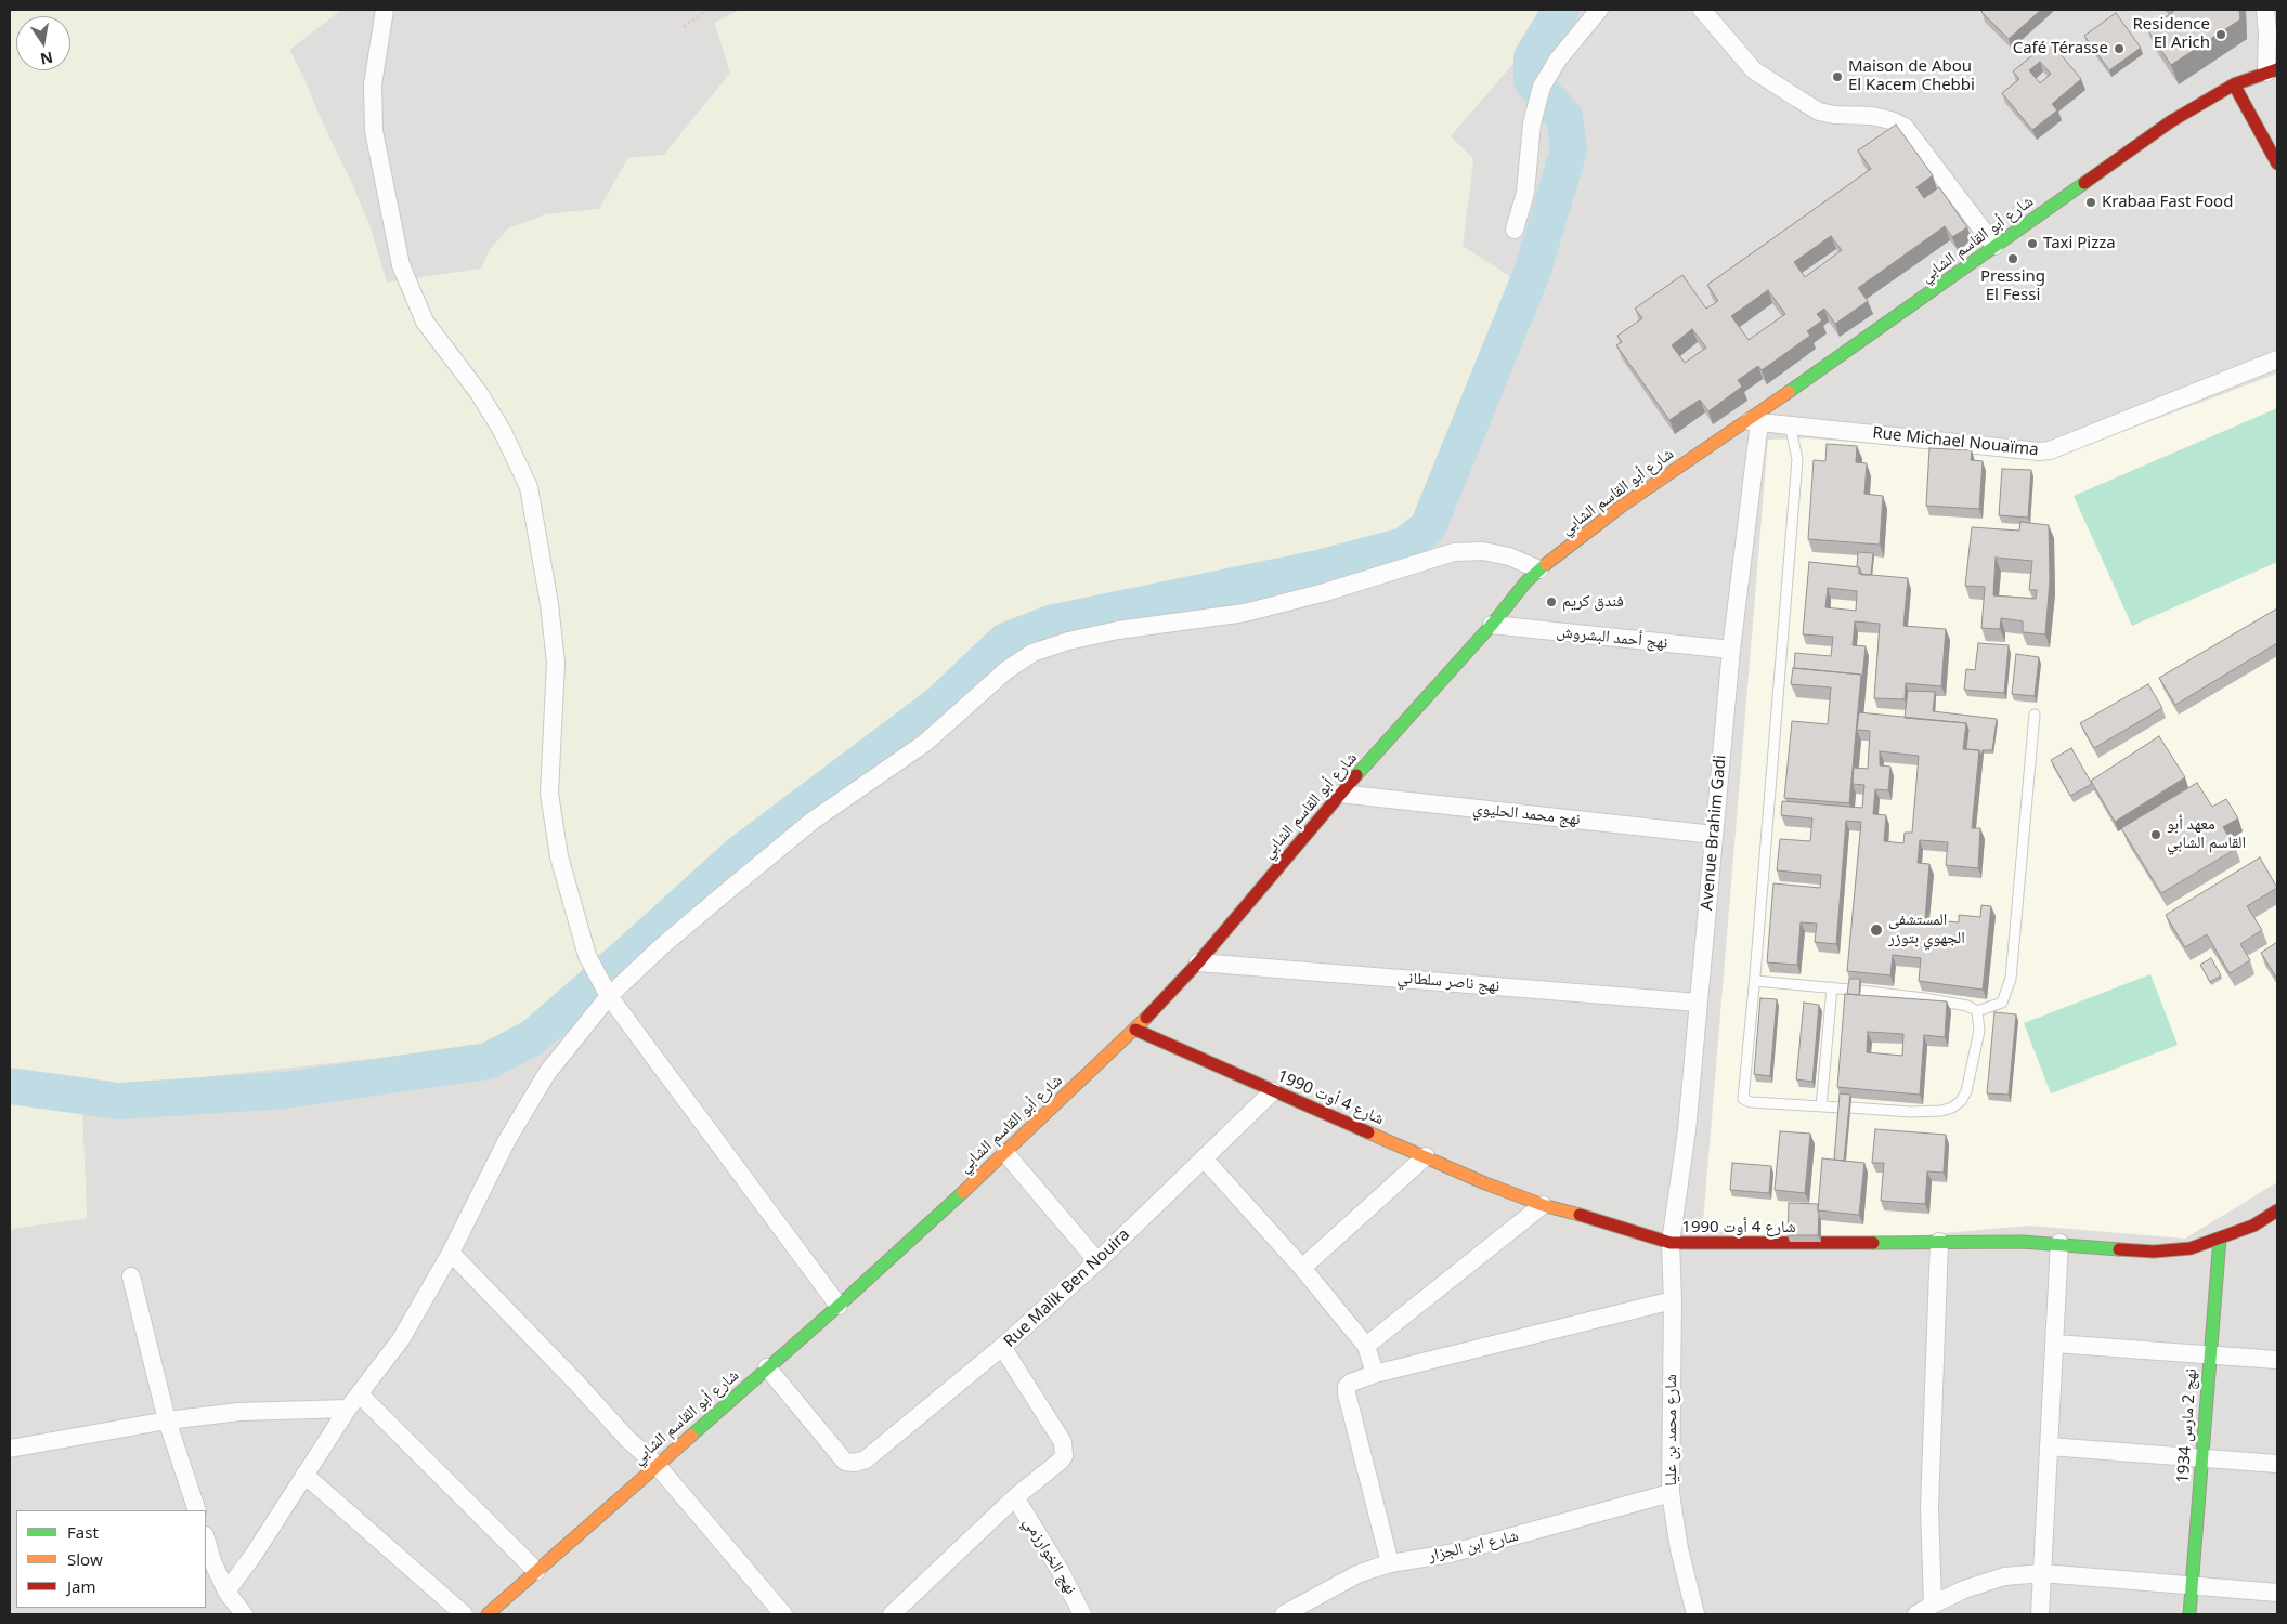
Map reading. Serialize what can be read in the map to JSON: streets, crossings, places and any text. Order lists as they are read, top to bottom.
{
  "streets": {
    "main road": ["شارع أبو القاسم الشابي", "شارع 4 أوت 1990", "نهج 2 مارس 1934"],
    "street": [
      "Rue Michael Nouaïma",
      "نهج أحمد البشروش",
      "نهج محمد الحليوي",
      "Avenue Brahim Gadi",
      "نهج ناصر سلطاني",
      "Rue Malik Ben Nouira",
      "شارع محمد بن عليا",
      "شارع ابن الجزار",
      "نهج الخوارزمي"
    ]
  },
  "crossings": [
    ["شارع أبو القاسم الشابي", "Rue Michael Nouaïma"],
    ["شارع أبو القاسم الشابي", "نهج أحمد البشروش"],
    ["شارع أبو القاسم الشابي", "نهج محمد الحليوي"],
    ["شارع أبو القاسم الشابي", "Avenue Brahim Gadi"],
    ["شارع أبو القاسم الشابي", "نهج ناصر سلطاني"],
    ["شارع أبو القاسم الشابي", "شارع 4 أوت 1990"],
    ["شارع أبو القاسم الشابي", "Rue Malik Ben Nouira"],
    ["Rue Michael Nouaïma", "Avenue Brahim Gadi"],
    ["نهج أحمد البشروش", "Avenue Brahim Gadi"],
    ["نهج محمد الحليوي", "Avenue Brahim Gadi"],
    ["Avenue Brahim Gadi", "نهج ناصر سلطاني"],
    ["Avenue Brahim Gadi", "شارع 4 أوت 1990"],
    ["Avenue Brahim Gadi", "شارع محمد بن عليا"],
    ["شارع 4 أوت 1990", "Rue Malik Ben Nouira"],
    ["شارع 4 أوت 1990", "نهج 2 مارس 1934"],
    ["شارع 4 أوت 1990", "شارع محمد بن عليا"],
    ["شارع محمد بن عليا", "شارع ابن الجزار"]
  ],
  "places": [
    "Residence El Arich",
    "Café Térasse",
    "Maison de Abou El Kacem Chebbi",
    "Krabaa Fast Food",
    "Taxi Pizza",
    "Pressing El Fessi",
    "فندق كريم",
    "معهد أبو القاسم الشابي",
    "المستشفى الجهوي بتوزر"
  ],
  "legend": ["Fast", "Slow", "Jam"],
  "north": "bottom"
}
